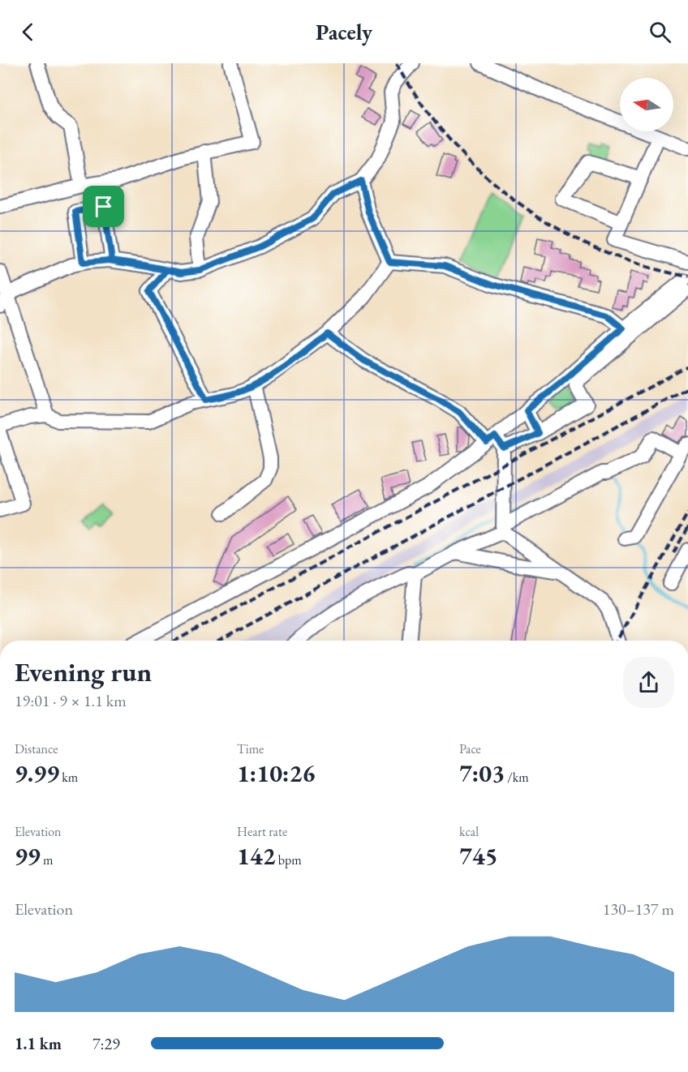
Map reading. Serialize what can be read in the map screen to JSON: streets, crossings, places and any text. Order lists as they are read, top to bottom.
{
  "north": "left",
  "page": {
    "header": "Pacely",
    "heading": ["Evening run", "19:01 · 9 × 1.1 km"],
    "stats": [
      ["Distance", "9.99 km"],
      ["Time", "1:10:26"],
      ["Pace", "7:03 /km"],
      ["Elevation", "99 m"],
      ["Heart rate", "142 bpm"],
      ["kcal", "745"]
    ],
    "chart": ["Elevation", "130–137 m"],
    "list": [
      {
        "name": "1.1 km",
        "note": "7:29"
      }
    ]
  }
}
